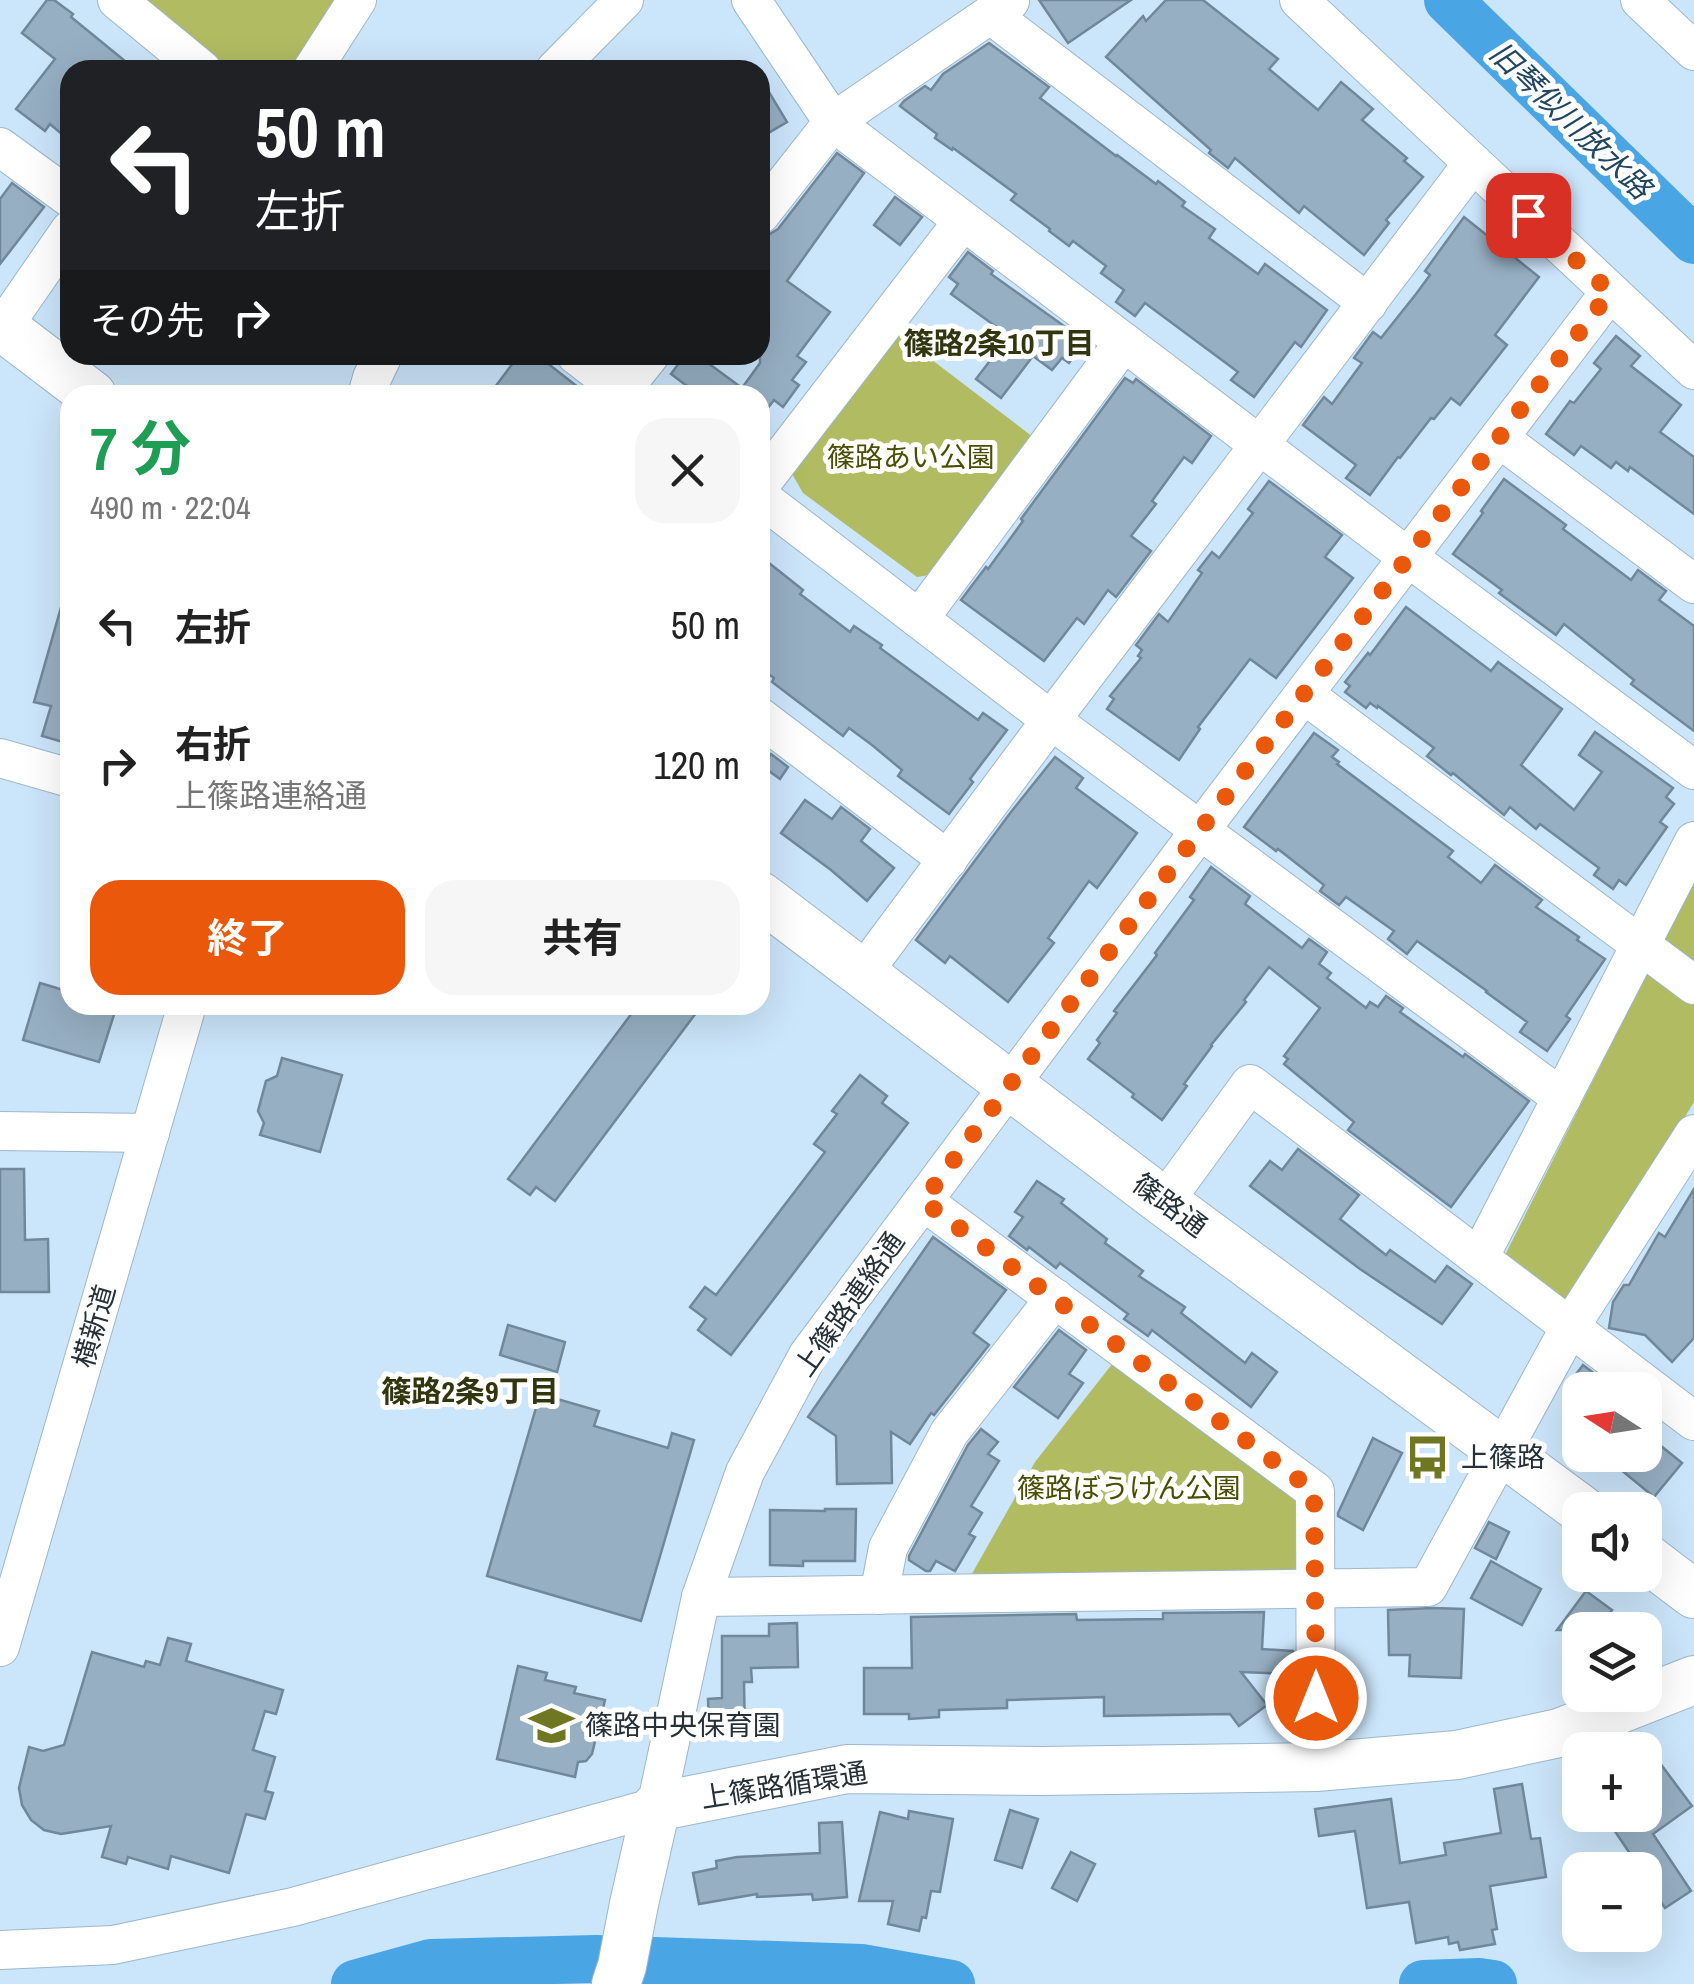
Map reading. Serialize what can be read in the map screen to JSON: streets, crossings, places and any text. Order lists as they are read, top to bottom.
{
  "streets": {
    "main road": ["篠路通", "上篠路循環通"],
    "street": ["上篠路連絡通", "横新道"]
  },
  "crossings": [
    ["篠路通", "上篠路連絡通"],
    ["上篠路連絡通", "上篠路循環通"]
  ],
  "districts": ["篠路2条10丁目", "篠路2条9丁目"],
  "water": ["旧琴似川放水路"],
  "parks": ["篠路あい公園", "篠路ぼうけん公園"],
  "places": {
    "bus stop": ["上篠路"],
    "school or university": ["篠路中央保育園"]
  },
  "north": "left",
  "page": {
    "turn": ["50 m", "左折"],
    "then": "その先",
    "heading": ["7 分", "490 m · 22:04"],
    "list": [
      {
        "name": "左折",
        "value": "50 m"
      },
      {
        "name": "右折",
        "note": "上篠路連絡通",
        "value": "120 m"
      }
    ],
    "buttons": ["終了", "共有"],
    "map_buttons": ["+", "−"]
  }
}
